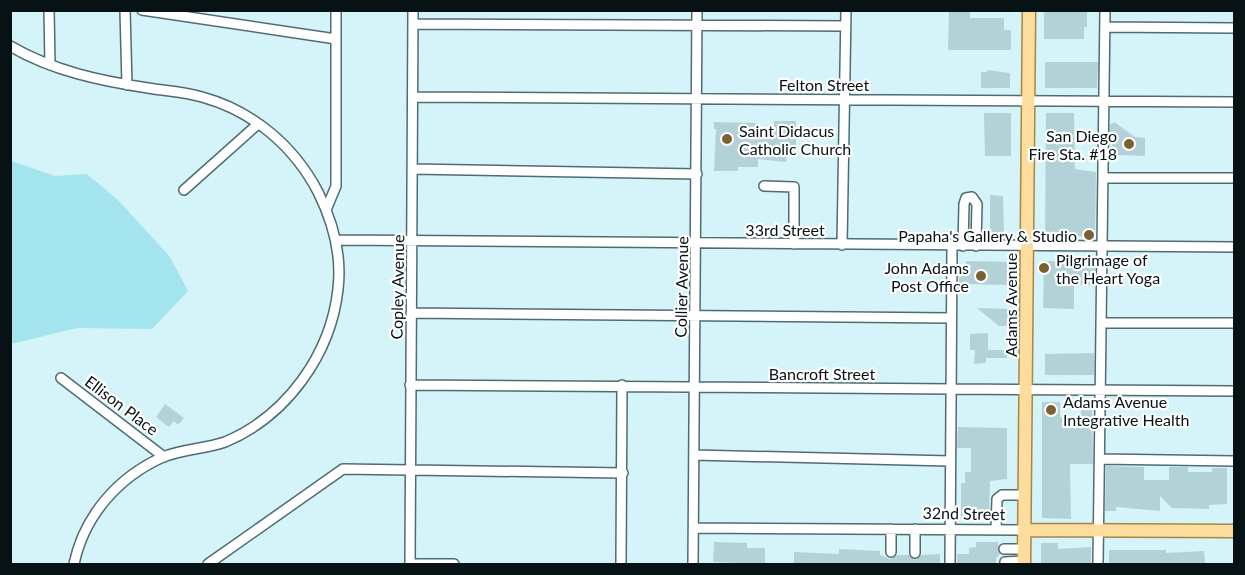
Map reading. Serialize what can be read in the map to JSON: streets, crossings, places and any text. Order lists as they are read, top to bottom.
{
  "streets": {
    "main road": ["Adams Avenue", "32nd Street"],
    "street": [
      "Felton Street",
      "33rd Street",
      "Copley Avenue",
      "Collier Avenue",
      "Bancroft Street",
      "Ellison Place"
    ]
  },
  "crossings": [
    ["Felton Street", "Copley Avenue"],
    ["Felton Street", "Collier Avenue"],
    ["Felton Street", "Adams Avenue"],
    ["33rd Street", "Copley Avenue"],
    ["33rd Street", "Collier Avenue"],
    ["33rd Street", "Adams Avenue"],
    ["Copley Avenue", "Bancroft Street"],
    ["Collier Avenue", "Bancroft Street"],
    ["Collier Avenue", "32nd Street"],
    ["Adams Avenue", "Bancroft Street"],
    ["Adams Avenue", "32nd Street"]
  ],
  "places": [
    "Saint Didacus Catholic Church",
    "San Diego Fire Sta. #18",
    "Papaha's Gallery & Studio",
    "Pilgrimage of the Heart Yoga",
    "John Adams Post Office",
    "Adams Avenue Integrative Health"
  ]
}
